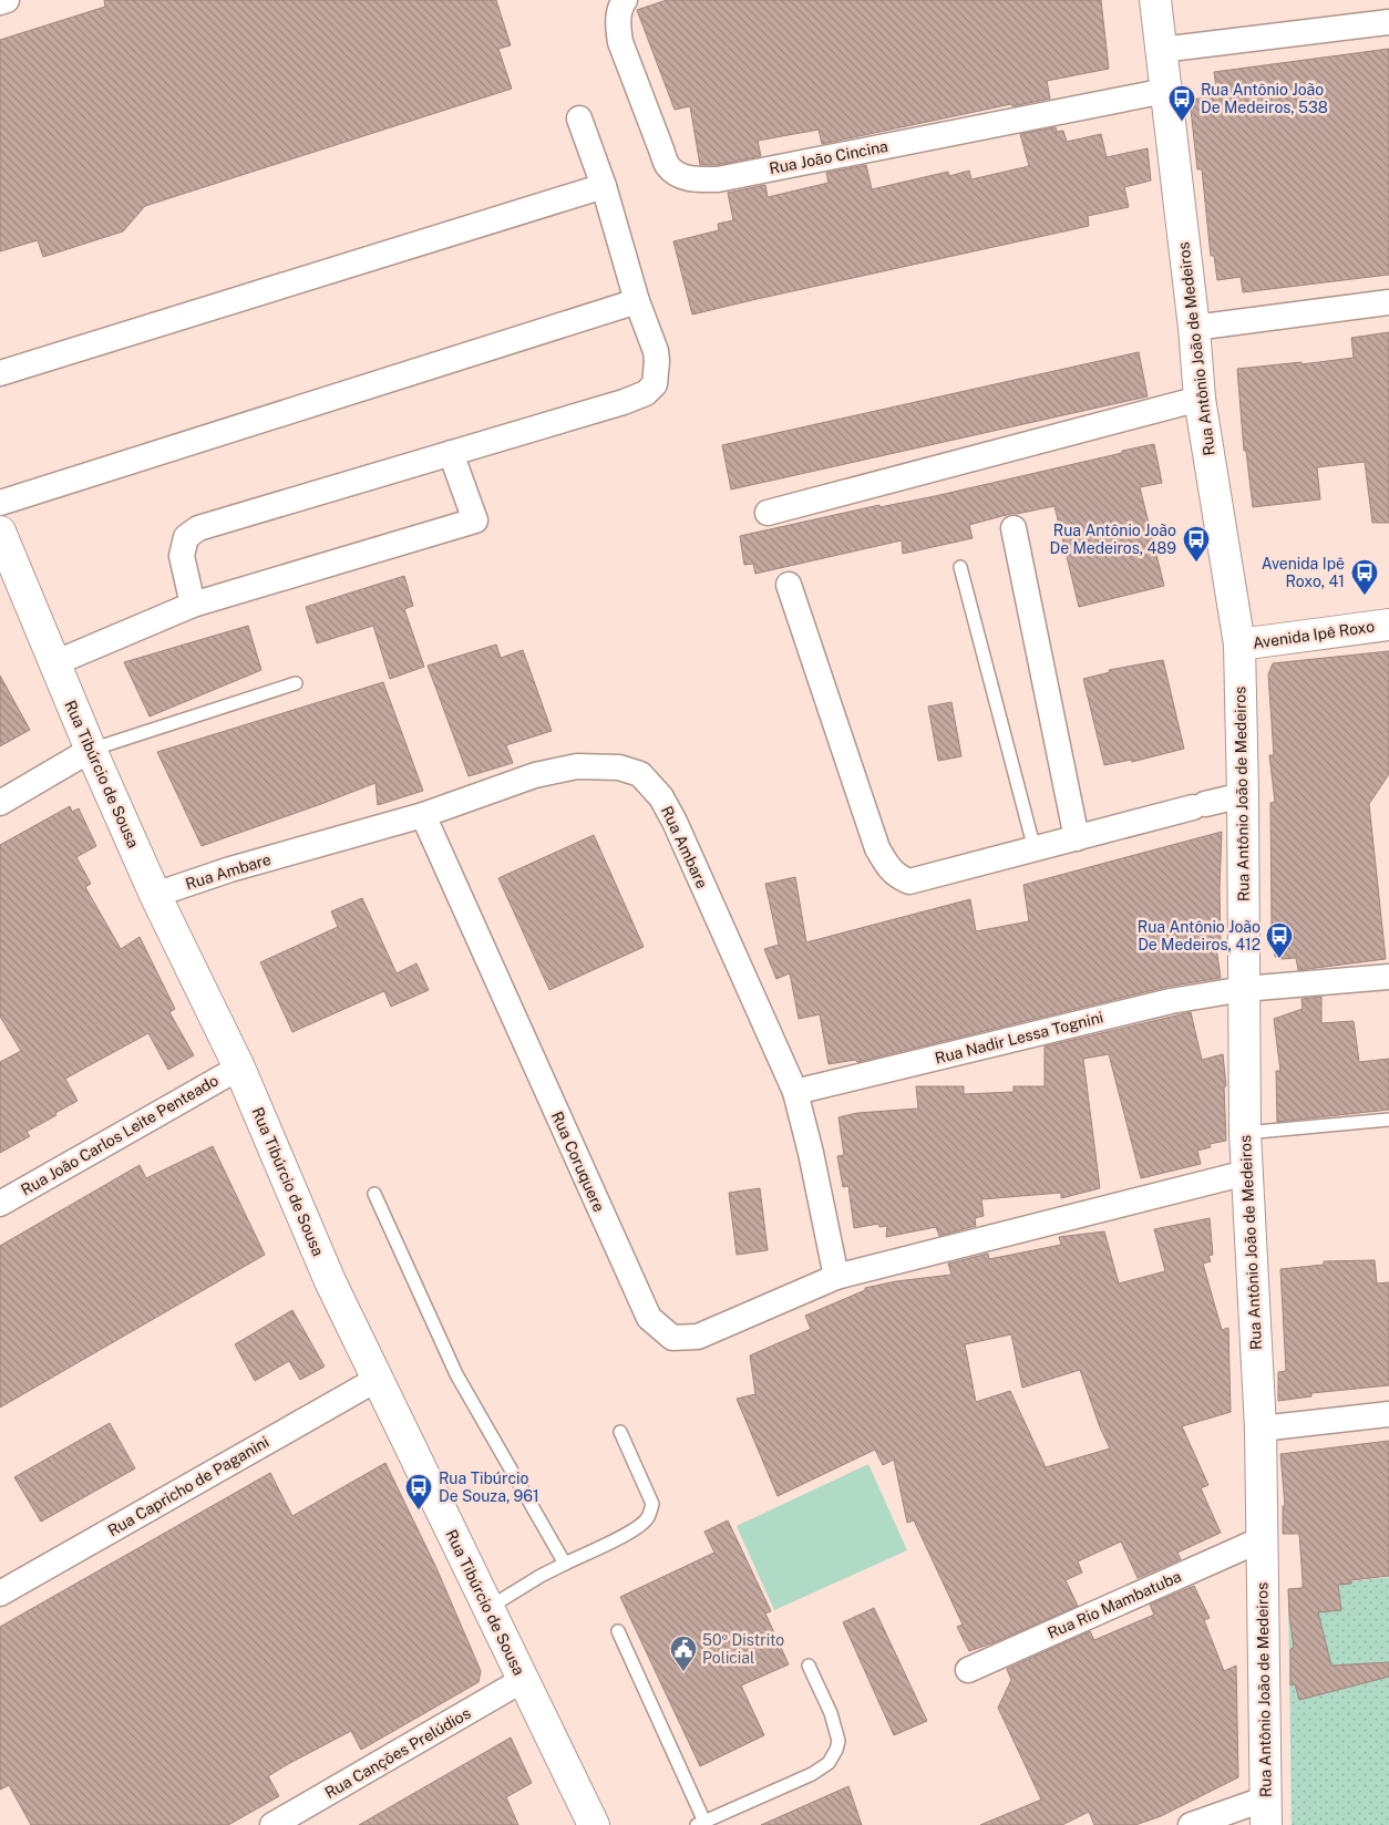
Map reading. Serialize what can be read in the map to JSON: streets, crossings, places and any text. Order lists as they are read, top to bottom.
{
  "streets": {
    "street": [
      "Rua João Cincina",
      "Rua Antônio João de Medeiros",
      "Avenida Ipê Roxo",
      "Rua Tibúrcio de Sousa",
      "Rua Ambare",
      "Rua Nadir Lessa Tognini",
      "Rua João Carlos Leite Penteado",
      "Rua Coruquere",
      "Rua Capricho de Paganini",
      "Rua Rio Mambatuba",
      "Rua Canções Prelúdios"
    ]
  },
  "crossings": [
    ["Rua João Cincina", "Rua Antônio João de Medeiros"],
    ["Rua Antônio João de Medeiros", "Avenida Ipê Roxo"],
    ["Rua Antônio João de Medeiros", "Rua Nadir Lessa Tognini"],
    ["Rua Antônio João de Medeiros", "Rua Rio Mambatuba"],
    ["Rua Tibúrcio de Sousa", "Rua Ambare"],
    ["Rua Tibúrcio de Sousa", "Rua João Carlos Leite Penteado"],
    ["Rua Tibúrcio de Sousa", "Rua Capricho de Paganini"],
    ["Rua Tibúrcio de Sousa", "Rua Canções Prelúdios"],
    ["Rua Ambare", "Rua Nadir Lessa Tognini"],
    ["Rua Ambare", "Rua Coruquere"]
  ],
  "places": {
    "bus stop": [
      "Rua Antônio João De Medeiros, 538",
      "Rua Antônio João De Medeiros, 489",
      "Avenida Ipê Roxo, 41",
      "Rua Antônio João De Medeiros, 412",
      "Rua Tibúrcio De Souza, 961"
    ],
    "public building": ["50º Distrito Policial"]
  }
}
